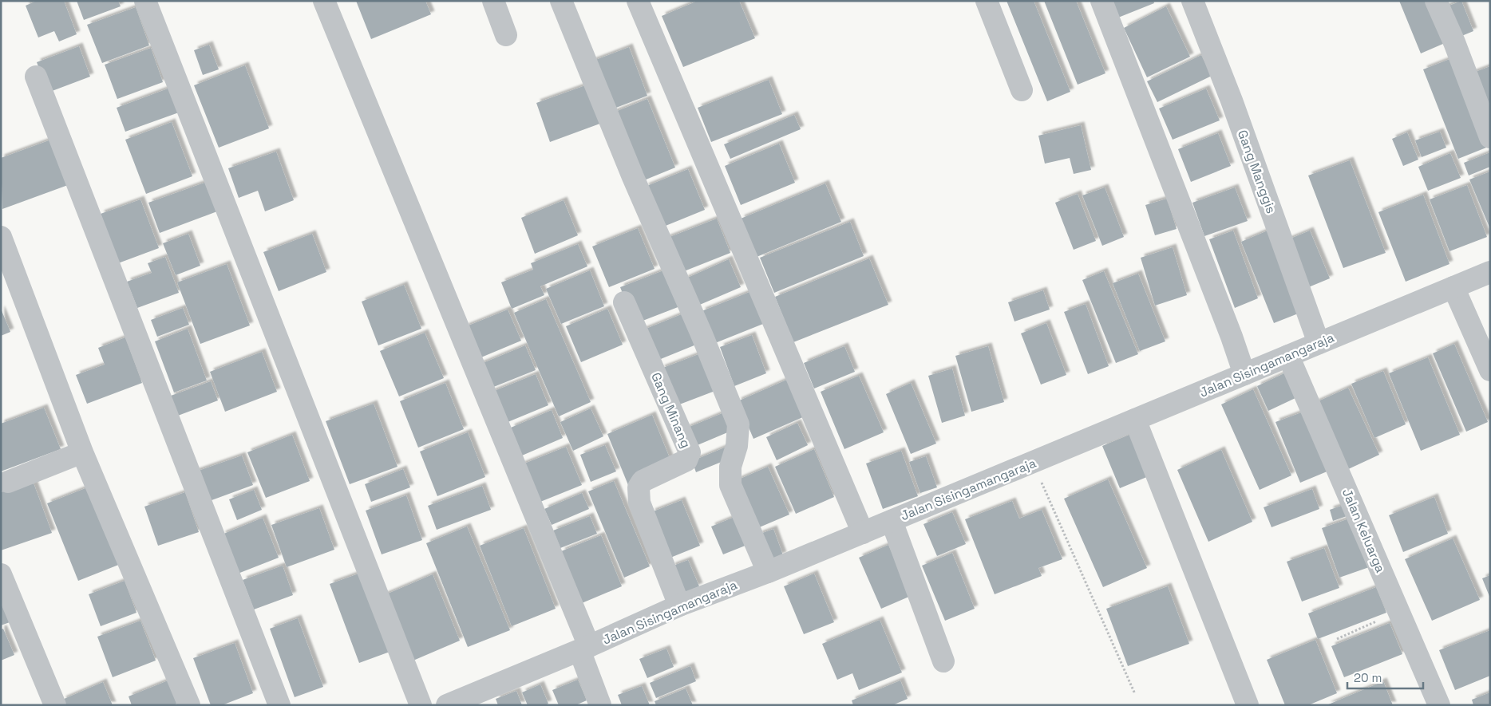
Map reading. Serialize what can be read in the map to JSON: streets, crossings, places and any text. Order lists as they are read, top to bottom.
{
  "streets": {
    "street": [
      "Gang Manggis",
      "Jalan Sisingamangaraja",
      "Gang Minang",
      "Jalan Keluarga"
    ]
  },
  "crossings": [
    ["Gang Manggis", "Jalan Sisingamangaraja"],
    ["Jalan Sisingamangaraja", "Gang Minang"],
    ["Jalan Sisingamangaraja", "Jalan Keluarga"]
  ],
  "scale_bar": "20 m"
}
